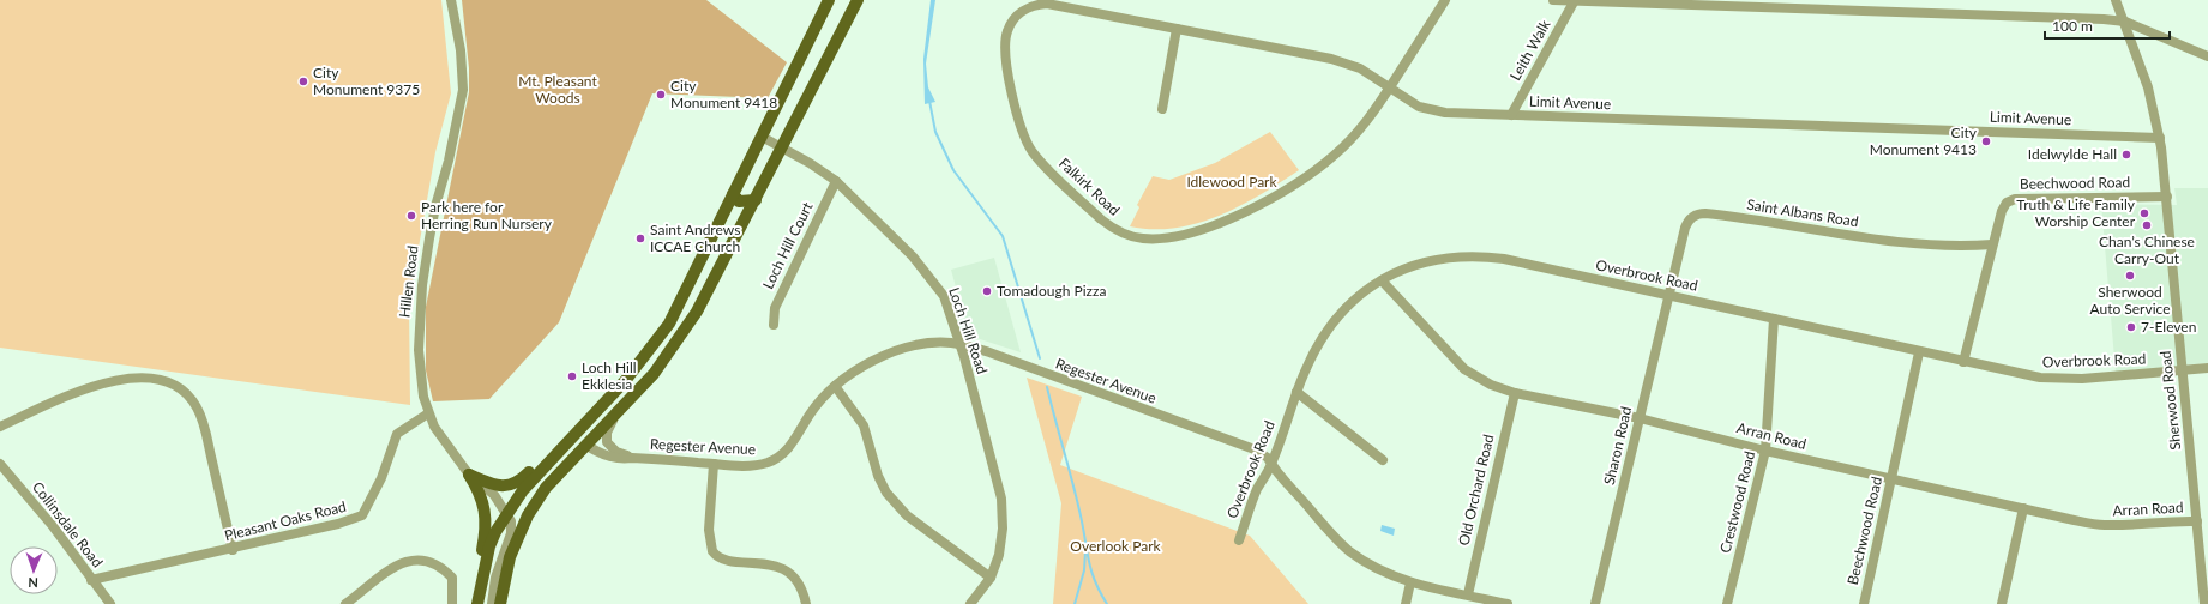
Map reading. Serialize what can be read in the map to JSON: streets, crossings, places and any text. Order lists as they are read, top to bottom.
{
  "streets": {
    "street": [
      "Leith Walk",
      "Limit Avenue",
      "Beechwood Road",
      "Falkirk Road",
      "Saint Albans Road",
      "Loch Hill Court",
      "Overbrook Road",
      "Hillen Road",
      "Loch Hill Road",
      "Regester Avenue",
      "Sherwood Road",
      "Arran Road",
      "Sharon Road",
      "Old Orchard Road",
      "Crestwood Road",
      "Pleasant Oaks Road",
      "Collinsdale Road"
    ]
  },
  "crossings": [
    ["Leith Walk", "Limit Avenue"],
    ["Limit Avenue", "Falkirk Road"],
    ["Limit Avenue", "Sherwood Road"],
    ["Beechwood Road", "Saint Albans Road"],
    ["Beechwood Road", "Overbrook Road"],
    ["Beechwood Road", "Sherwood Road"],
    ["Beechwood Road", "Arran Road"],
    ["Saint Albans Road", "Overbrook Road"],
    ["Saint Albans Road", "Sharon Road"],
    ["Loch Hill Court", "Loch Hill Road"],
    ["Overbrook Road", "Regester Avenue"],
    ["Overbrook Road", "Sherwood Road"],
    ["Overbrook Road", "Arran Road"],
    ["Overbrook Road", "Sharon Road"],
    ["Overbrook Road", "Crestwood Road"],
    ["Hillen Road", "Pleasant Oaks Road"],
    ["Loch Hill Road", "Regester Avenue"],
    ["Regester Avenue", "Old Orchard Road"],
    ["Sherwood Road", "Arran Road"],
    ["Arran Road", "Sharon Road"],
    ["Arran Road", "Old Orchard Road"],
    ["Arran Road", "Crestwood Road"],
    ["Pleasant Oaks Road", "Collinsdale Road"]
  ],
  "parks": ["Mt. Pleasant Woods", "Idlewood Park", "Overlook Park"],
  "places": [
    "City Monument 9375",
    "City Monument 9418",
    "City Monument 9413",
    "Idelwylde Hall",
    "Truth & Life Family Worship Center",
    "Park here for Herring Run Nursery",
    "Chan’s Chinese Carry-Out",
    "Saint Andrews ICCAE Church",
    "Sherwood Auto Service",
    "Tomadough Pizza",
    "7-Eleven",
    "Loch Hill Ekklesia"
  ],
  "scale_bar": "100 m",
  "north": "bottom"
}
